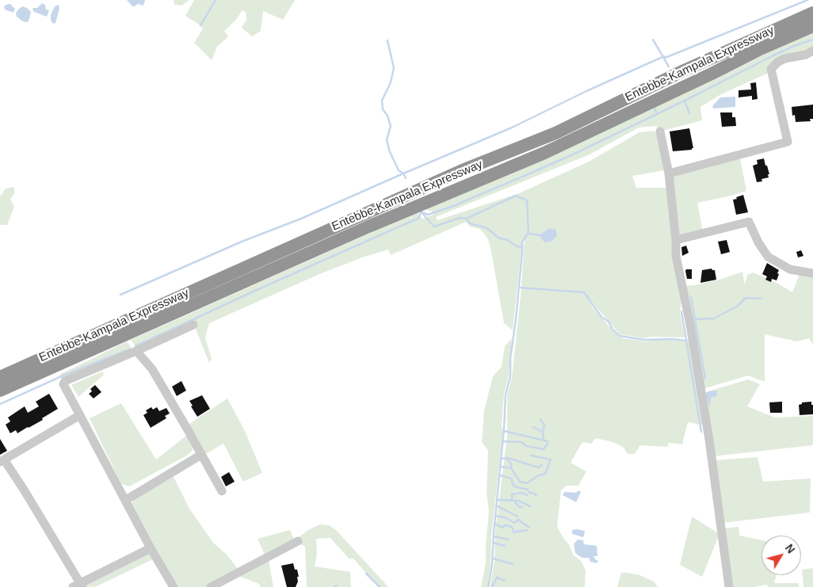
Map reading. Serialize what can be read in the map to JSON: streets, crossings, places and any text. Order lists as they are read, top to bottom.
{
  "streets": {
    "highway": ["Entebbe-Kampala Expressway"]
  },
  "north": "top right"
}
